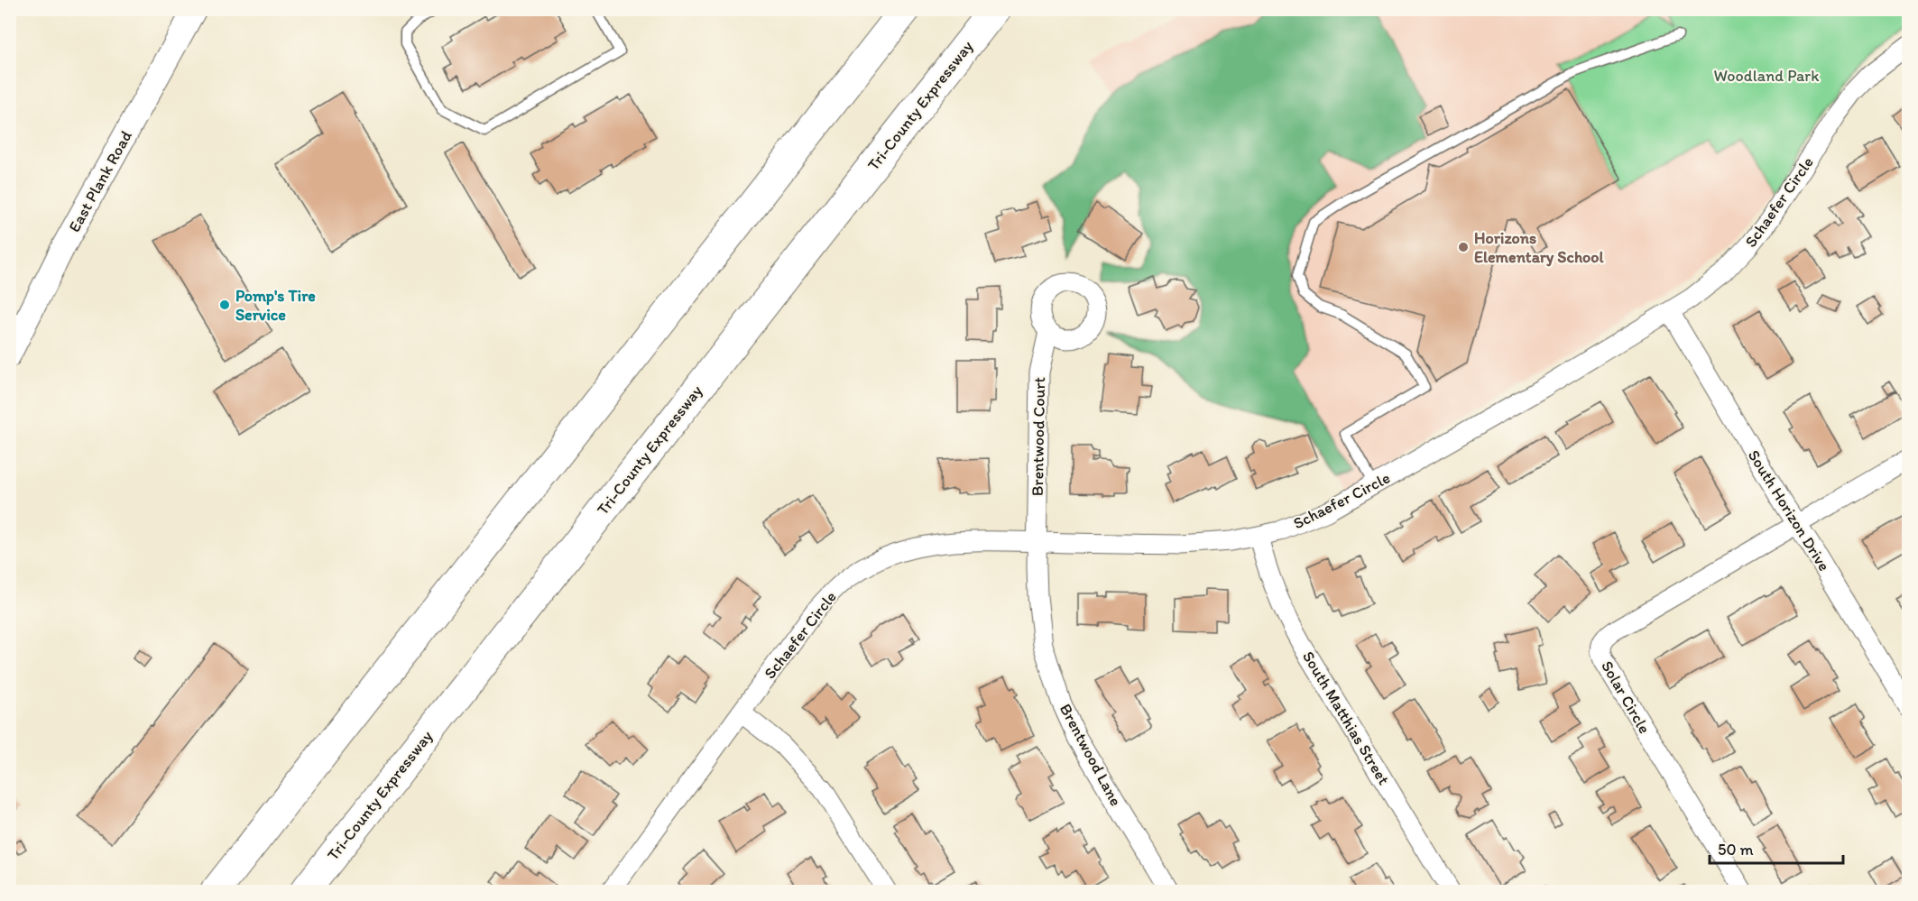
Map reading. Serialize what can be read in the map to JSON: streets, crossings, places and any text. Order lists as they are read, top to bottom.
{
  "streets": {
    "highway": ["Tri-County Expressway"],
    "street": [
      "East Plank Road",
      "Schaefer Circle",
      "Brentwood Court",
      "South Horizon Drive",
      "Solar Circle",
      "South Matthias Street",
      "Brentwood Lane"
    ]
  },
  "crossings": [
    ["Schaefer Circle", "Brentwood Court"],
    ["Schaefer Circle", "South Horizon Drive"],
    ["Schaefer Circle", "South Matthias Street"],
    ["Schaefer Circle", "Brentwood Lane"],
    ["Brentwood Court", "Brentwood Lane"],
    ["South Horizon Drive", "Solar Circle"]
  ],
  "parks": ["Woodland Park"],
  "places": ["Horizons Elementary School", "Pomp's Tire Service"],
  "scale_bar": "50 m"
}
